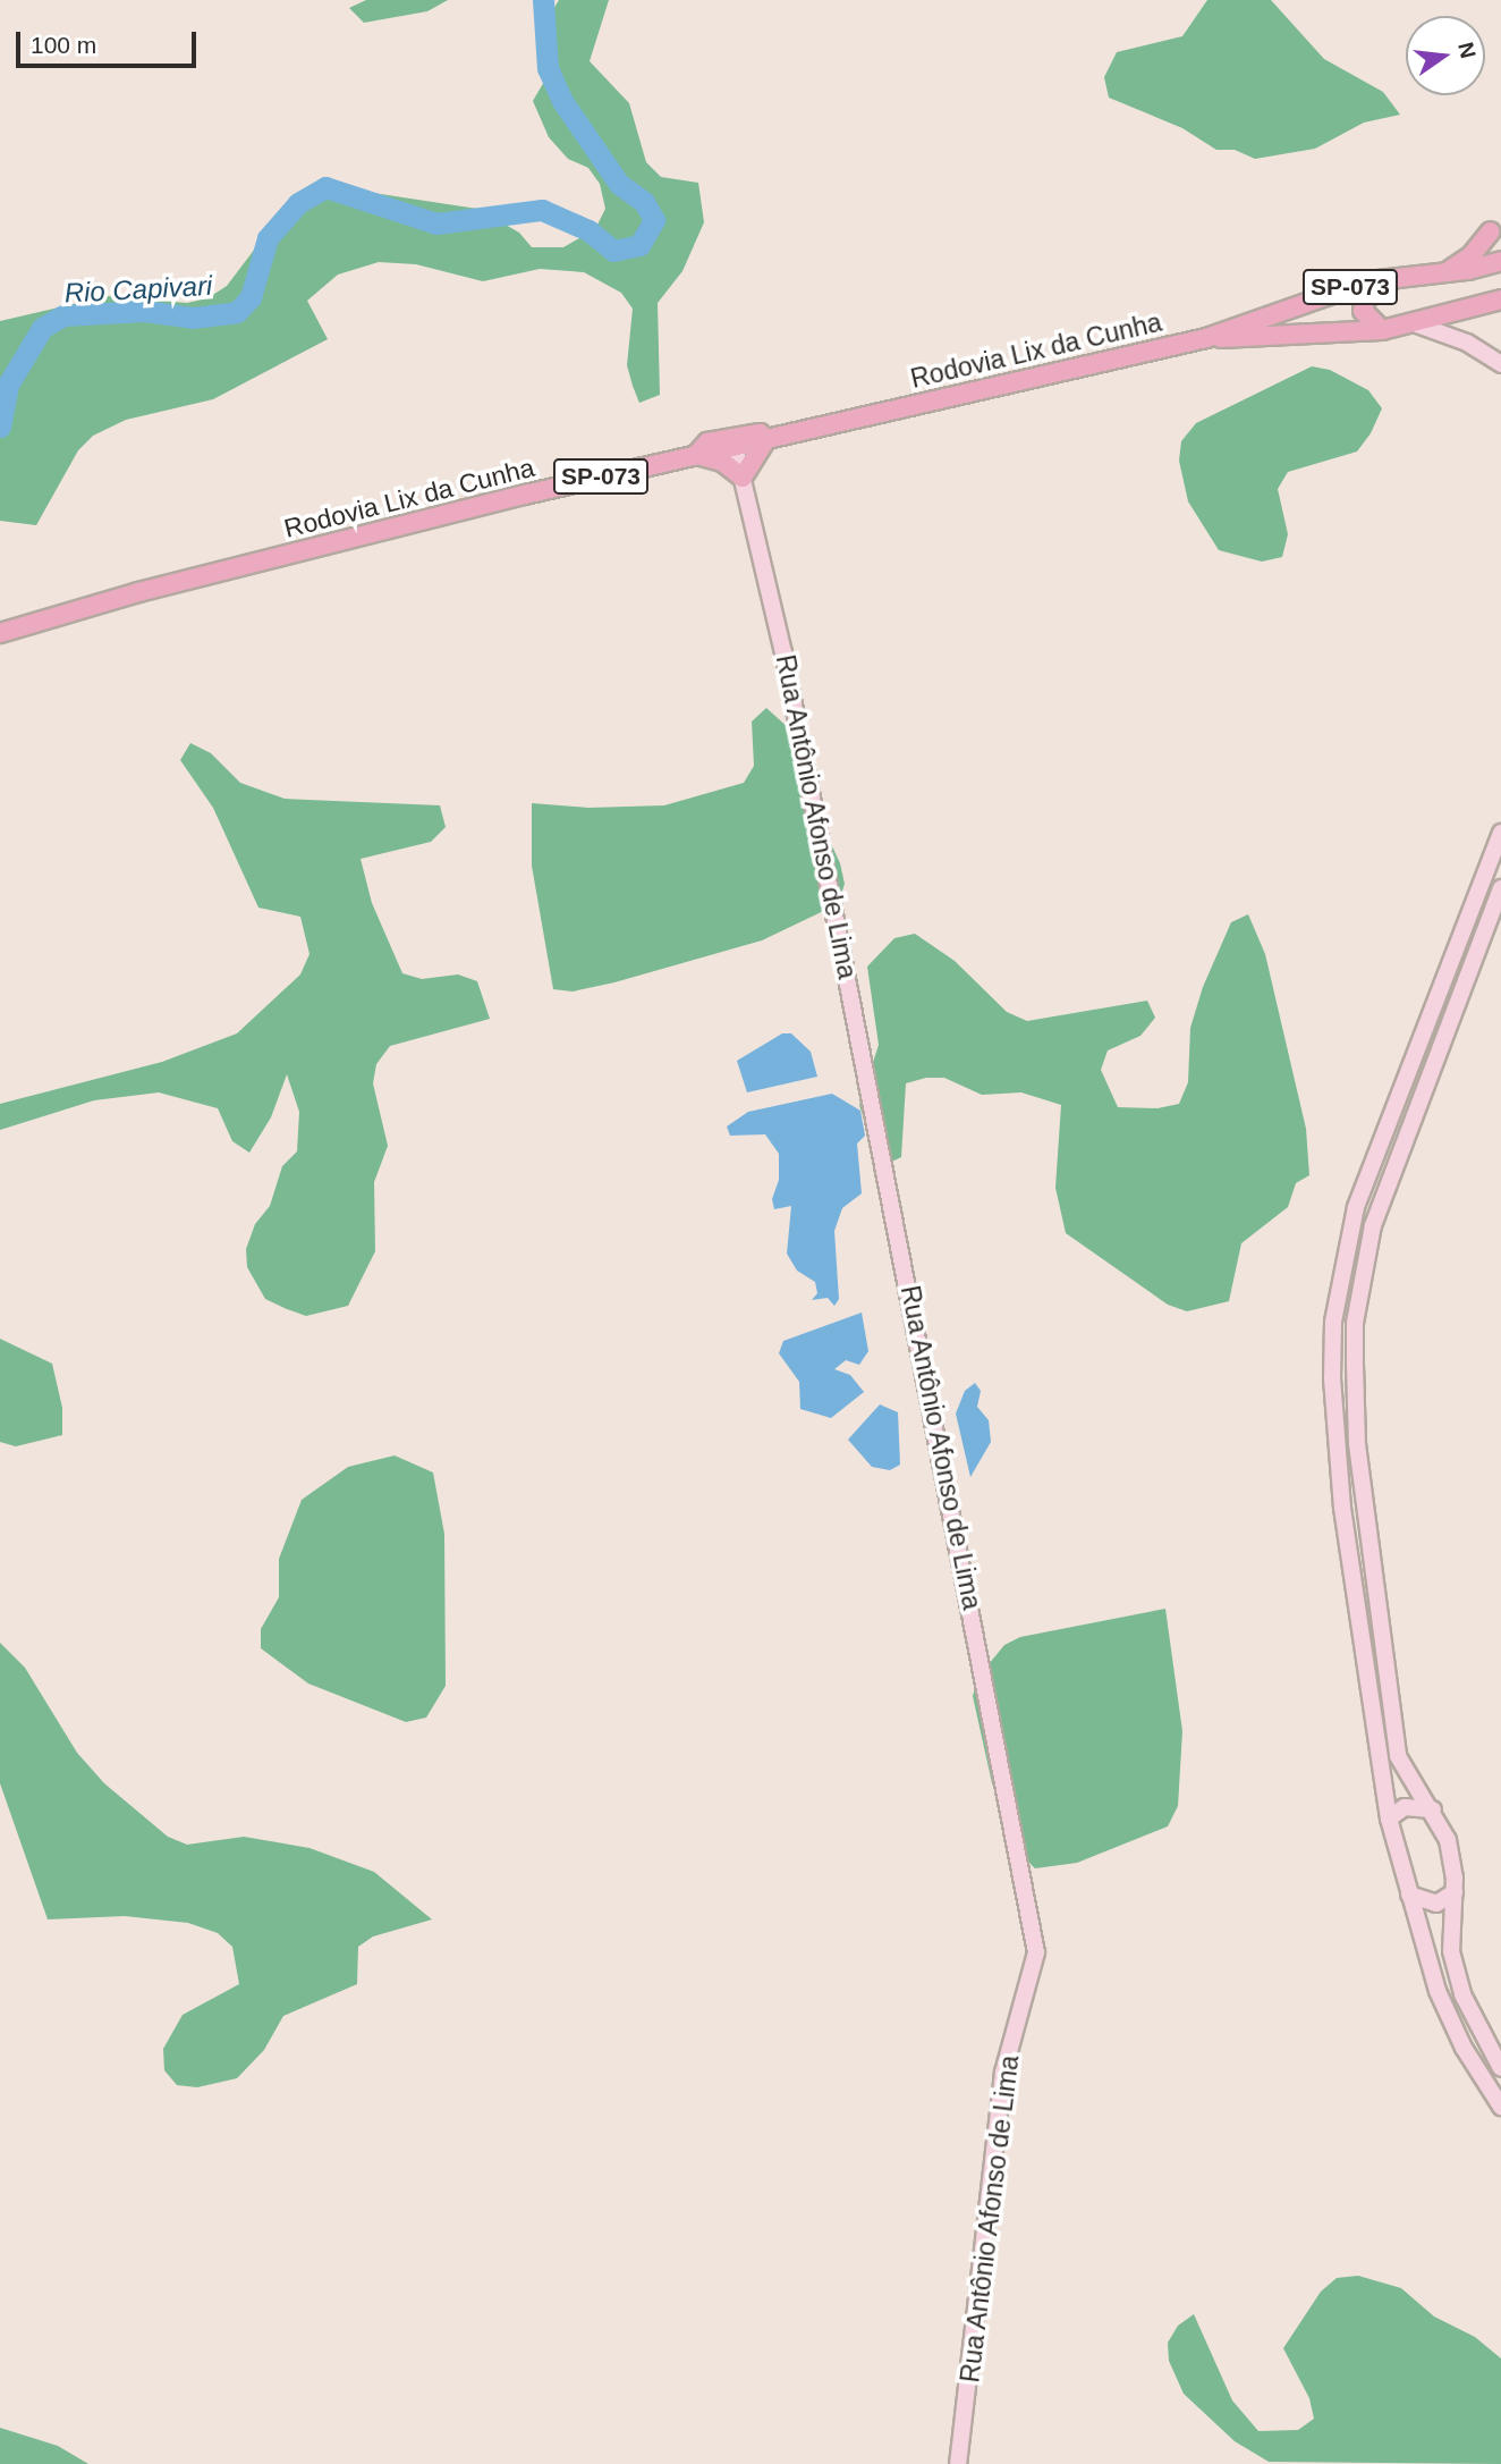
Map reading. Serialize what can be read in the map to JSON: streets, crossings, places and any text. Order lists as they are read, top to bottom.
{
  "streets": {
    "main road": ["SP-073", "Rodovia Lix da Cunha", "Rua Antônio Afonso de Lima"]
  },
  "crossings": [
    ["Rodovia Lix da Cunha", "Rua Antônio Afonso de Lima"]
  ],
  "water": ["Rio Capivari"],
  "scale_bar": "100 m",
  "north": "right"
}
